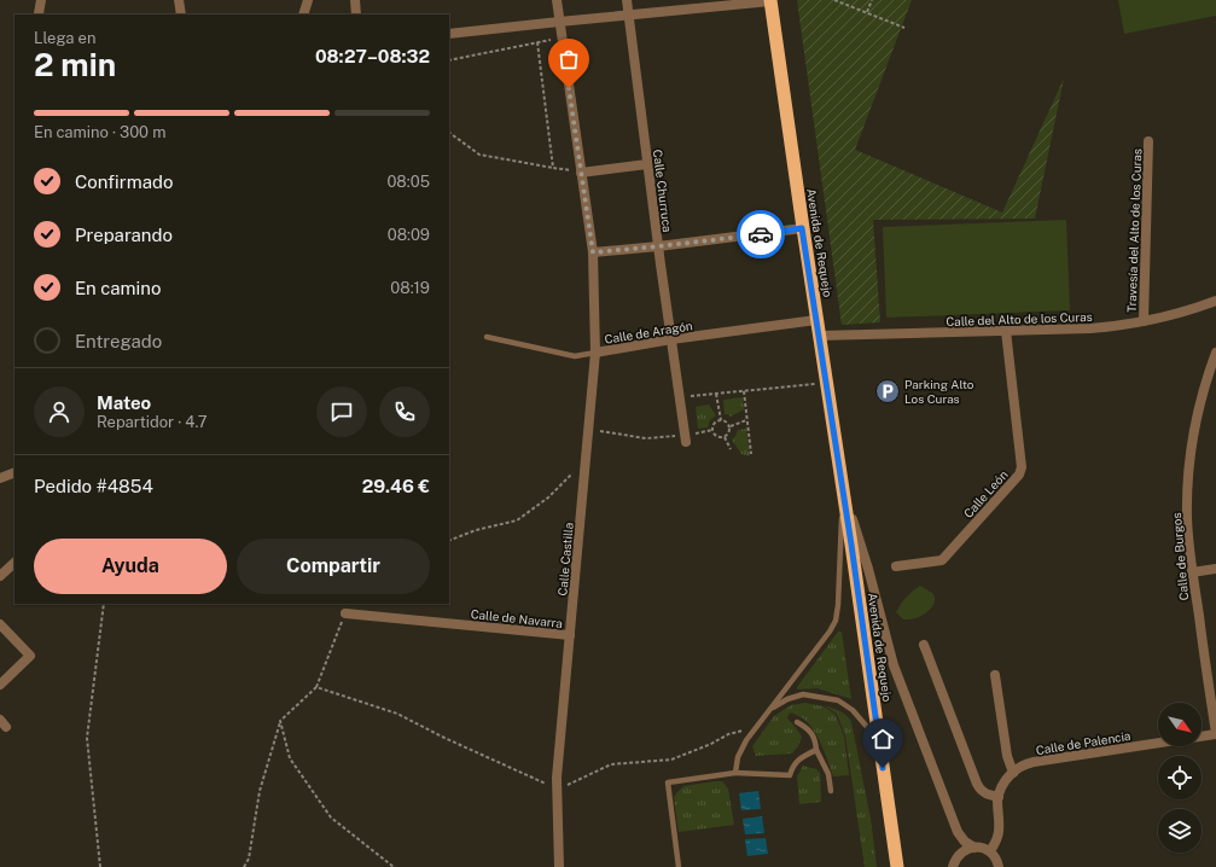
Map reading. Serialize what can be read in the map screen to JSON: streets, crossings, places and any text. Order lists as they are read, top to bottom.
{
  "streets": {
    "highway": ["Avenida de Requejo"],
    "street": [
      "Calle Churruca",
      "Travesía del Alto de los Curas",
      "Calle del Alto de los Curas",
      "Calle de Aragón",
      "Calle León",
      "Calle de Burgos",
      "Calle Castilla",
      "Calle de Navarra",
      "Calle de Palencia"
    ]
  },
  "crossings": [
    ["Calle Churruca", "Calle de Aragón"],
    ["Travesía del Alto de los Curas", "Calle del Alto de los Curas"],
    ["Avenida de Requejo", "Calle del Alto de los Curas"],
    ["Avenida de Requejo", "Calle de Aragón"],
    ["Calle del Alto de los Curas", "Calle León"],
    ["Calle de Aragón", "Calle Castilla"],
    ["Calle de Burgos", "Calle de Palencia"],
    ["Calle Castilla", "Calle de Navarra"]
  ],
  "places": {
    "parking": ["Parking Alto Los Curas"]
  },
  "north": "bottom right",
  "page": {
    "heading": ["2 min", "Llega en", "08:27–08:32"],
    "panel": [
      "Mateo",
      "Repartidor · 4.7",
      "Pedido #4854",
      "29.46 €"
    ],
    "bar": "En camino · 300 m",
    "list": [
      ["Confirmado", "08:05"],
      ["Preparando", "08:09"],
      ["En camino", "08:19"],
      "Entregado"
    ],
    "buttons": ["Ayuda", "Compartir"]
  }
}
